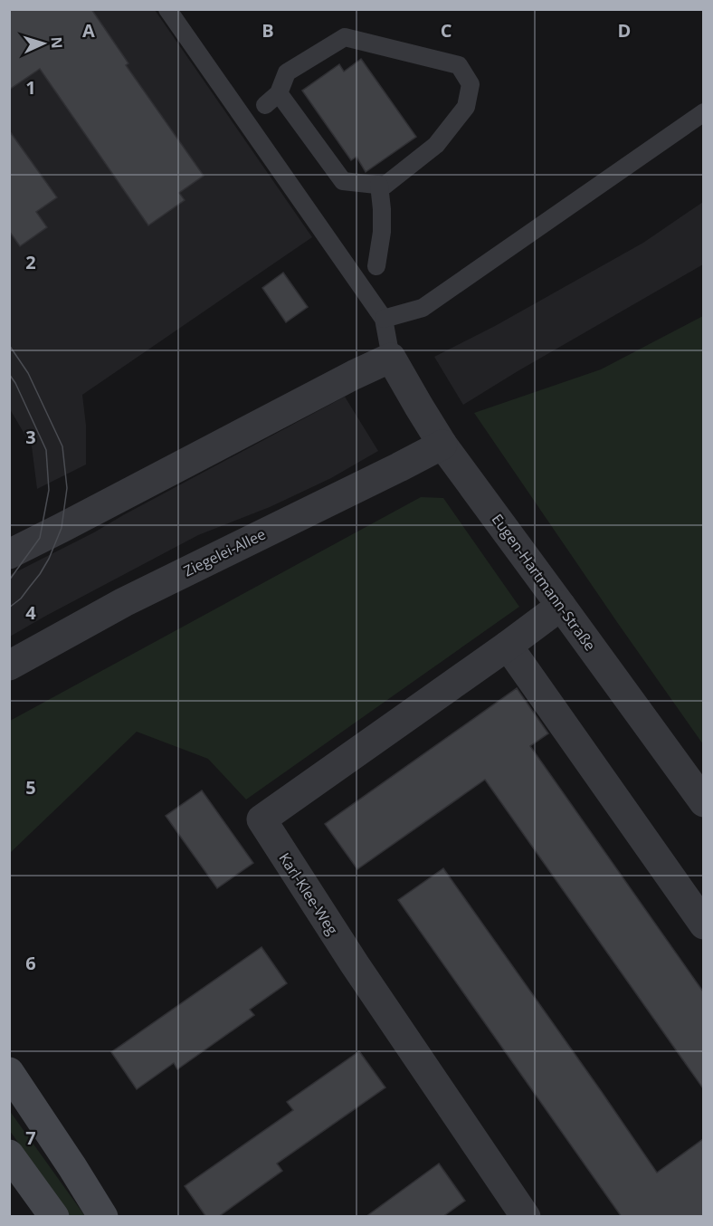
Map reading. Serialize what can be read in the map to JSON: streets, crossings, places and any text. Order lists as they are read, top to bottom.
{
  "streets": {
    "street": ["Ziegelei-Allee", "Eugen-Hartmann-Straße", "Karl-Klee-Weg"]
  },
  "crossings": [
    ["Ziegelei-Allee", "Eugen-Hartmann-Straße"],
    ["Eugen-Hartmann-Straße", "Karl-Klee-Weg"]
  ],
  "north": "right",
  "grid": {
    "columns": [
      "A",
      "B",
      "C",
      "D"
    ],
    "rows": [
      "1",
      "2",
      "3",
      "4",
      "5",
      "6",
      "7"
    ]
  }
}
